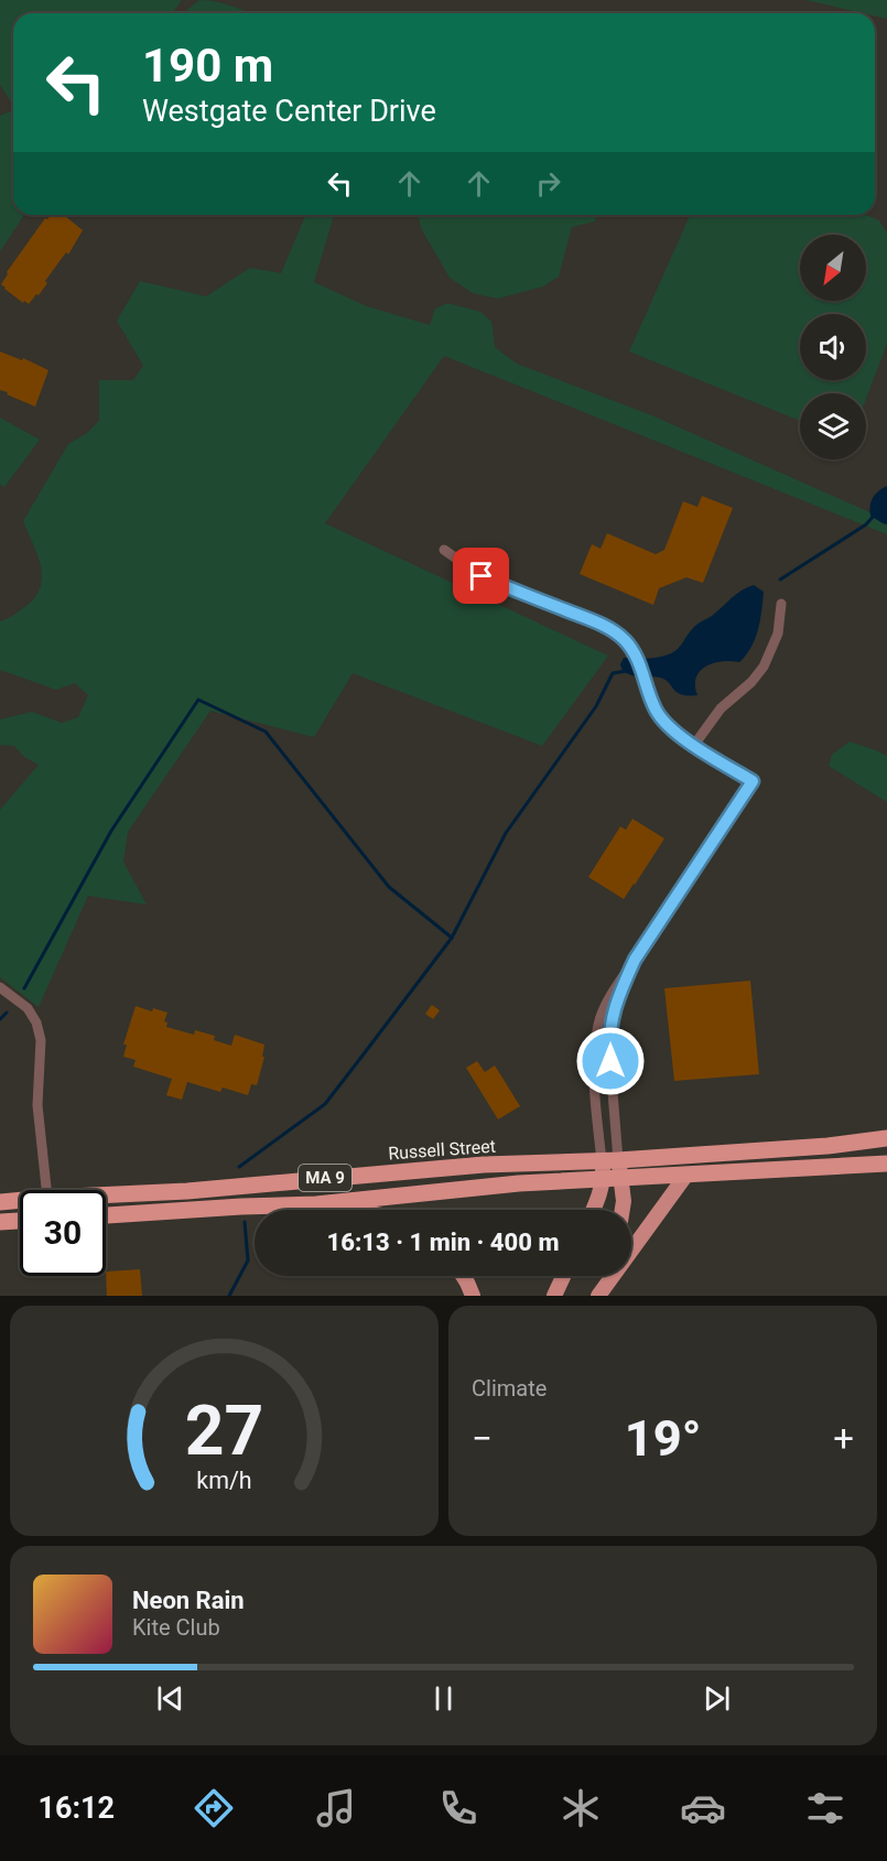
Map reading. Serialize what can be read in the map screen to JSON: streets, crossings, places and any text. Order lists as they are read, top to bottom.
{
  "streets": {
    "highway": ["Russell Street", "MA 9"]
  },
  "north": "bottom left",
  "page": {
    "turn": ["190 m", "Westgate Center Drive"],
    "limit": "30",
    "trip": "16:13 · 1 min · 400 m",
    "tile": "Climate",
    "heat": ["−", "19°", "+"],
    "song": ["Neon Rain", "Kite Club"],
    "tabs": "16:12",
    "gauge": ["27", "km/h"]
  }
}
